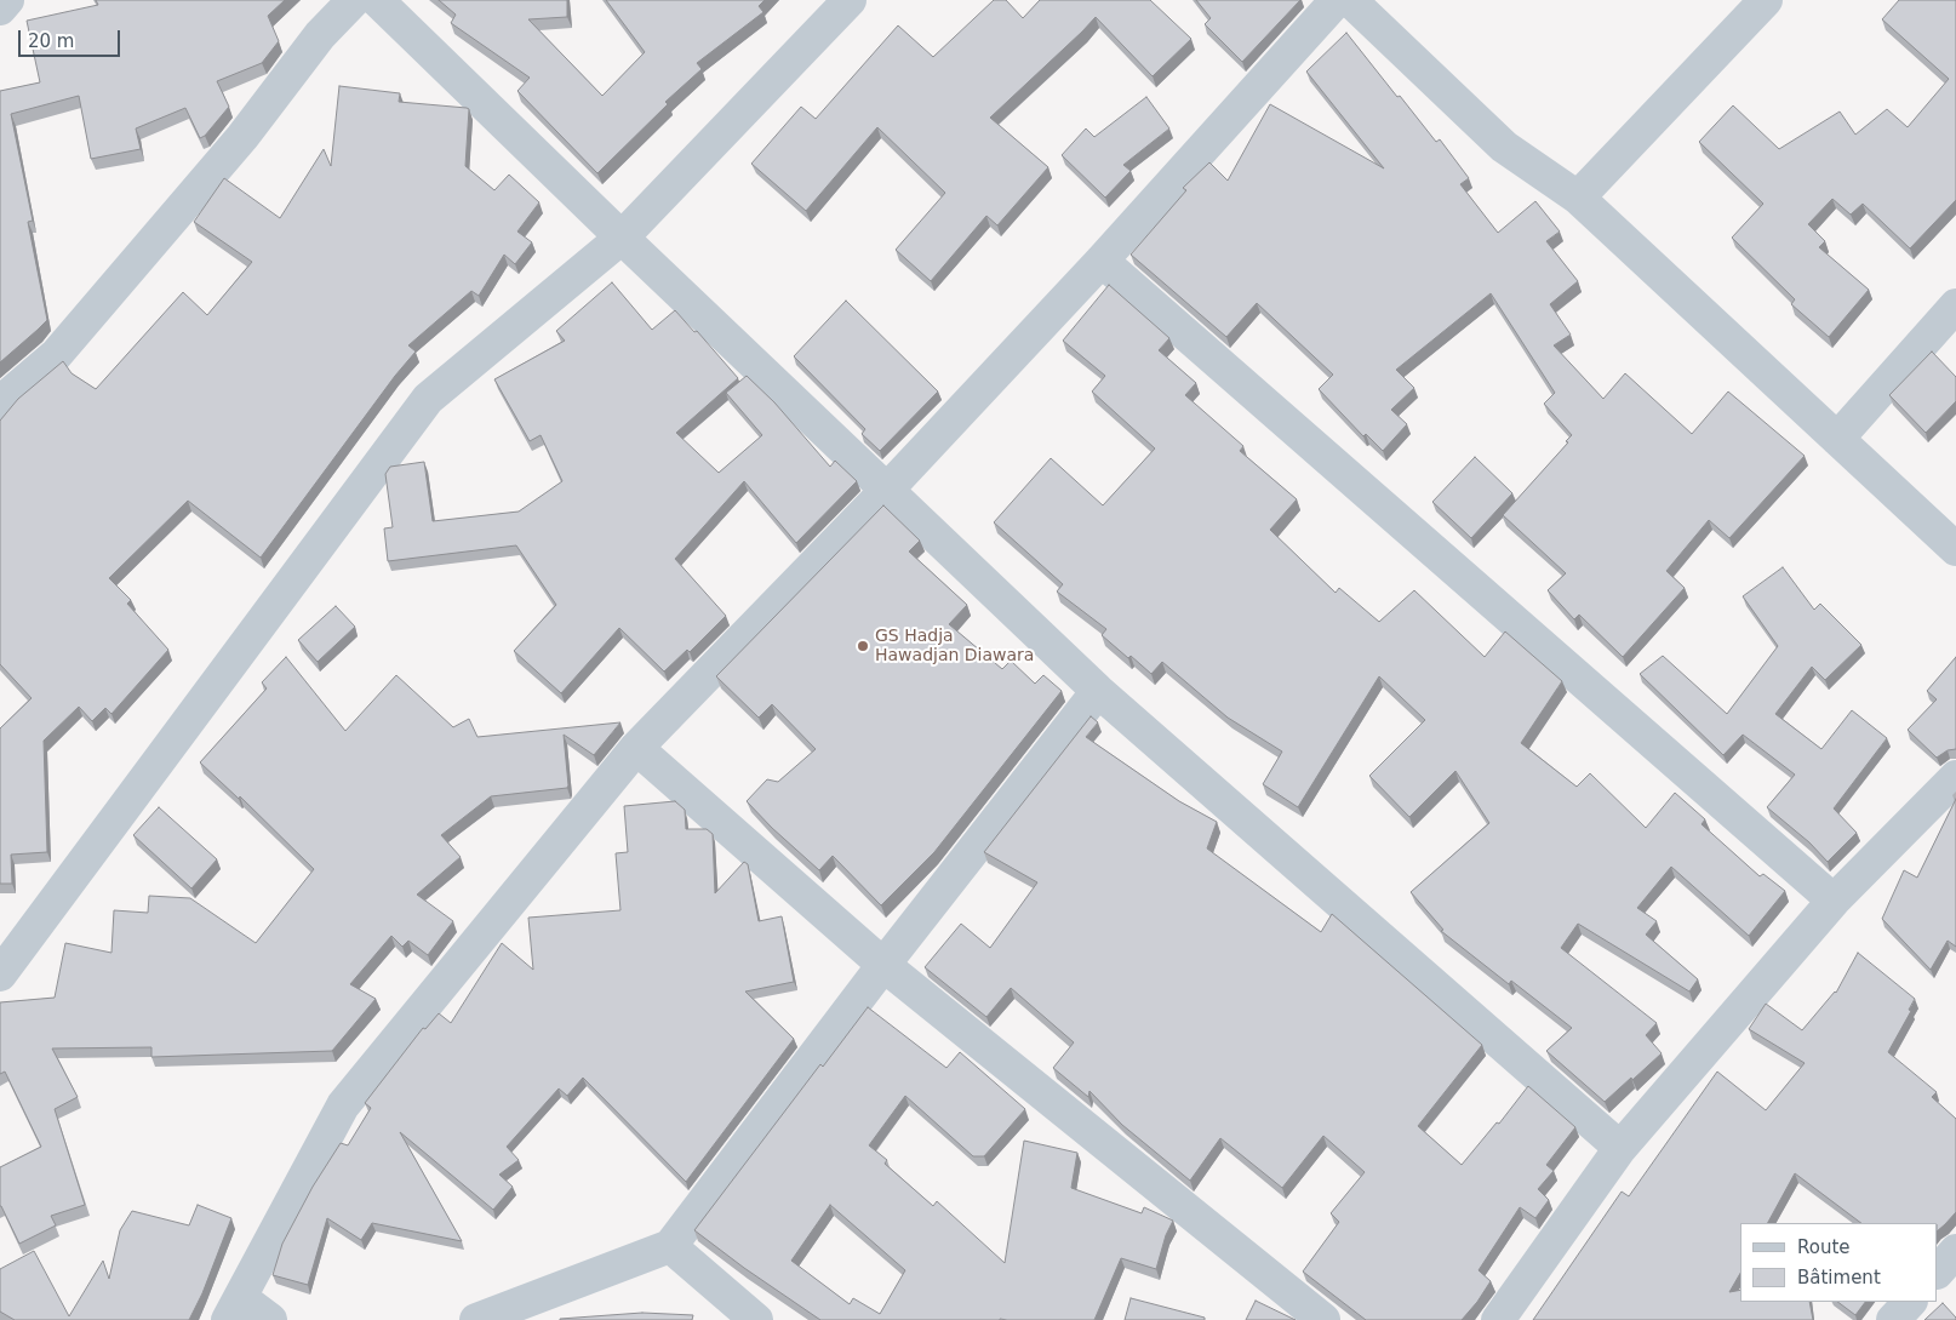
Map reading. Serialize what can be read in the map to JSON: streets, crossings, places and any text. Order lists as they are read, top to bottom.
{
  "places": ["GS Hadja Hawadjan Diawara"],
  "legend": ["Route", "Bâtiment"],
  "scale_bar": "20 m"
}
